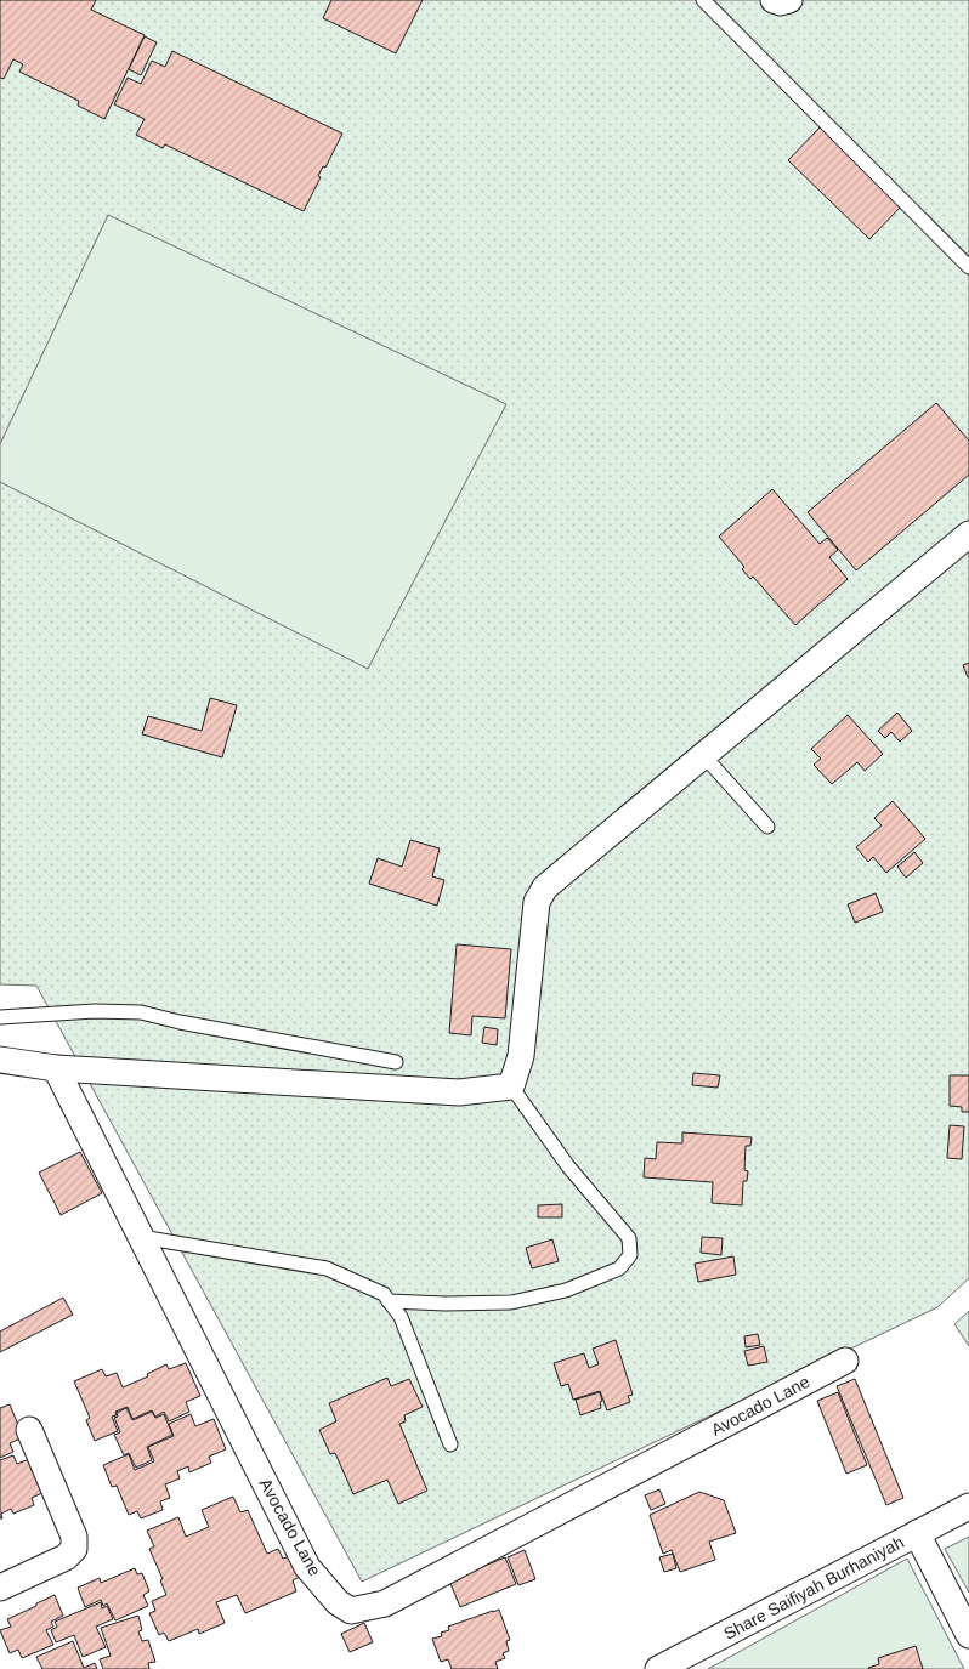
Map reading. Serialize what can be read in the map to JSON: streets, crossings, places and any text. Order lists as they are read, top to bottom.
{
  "streets": {
    "street": ["Avocado Lane", "Share Saifiyah Burhaniyah"]
  }
}
